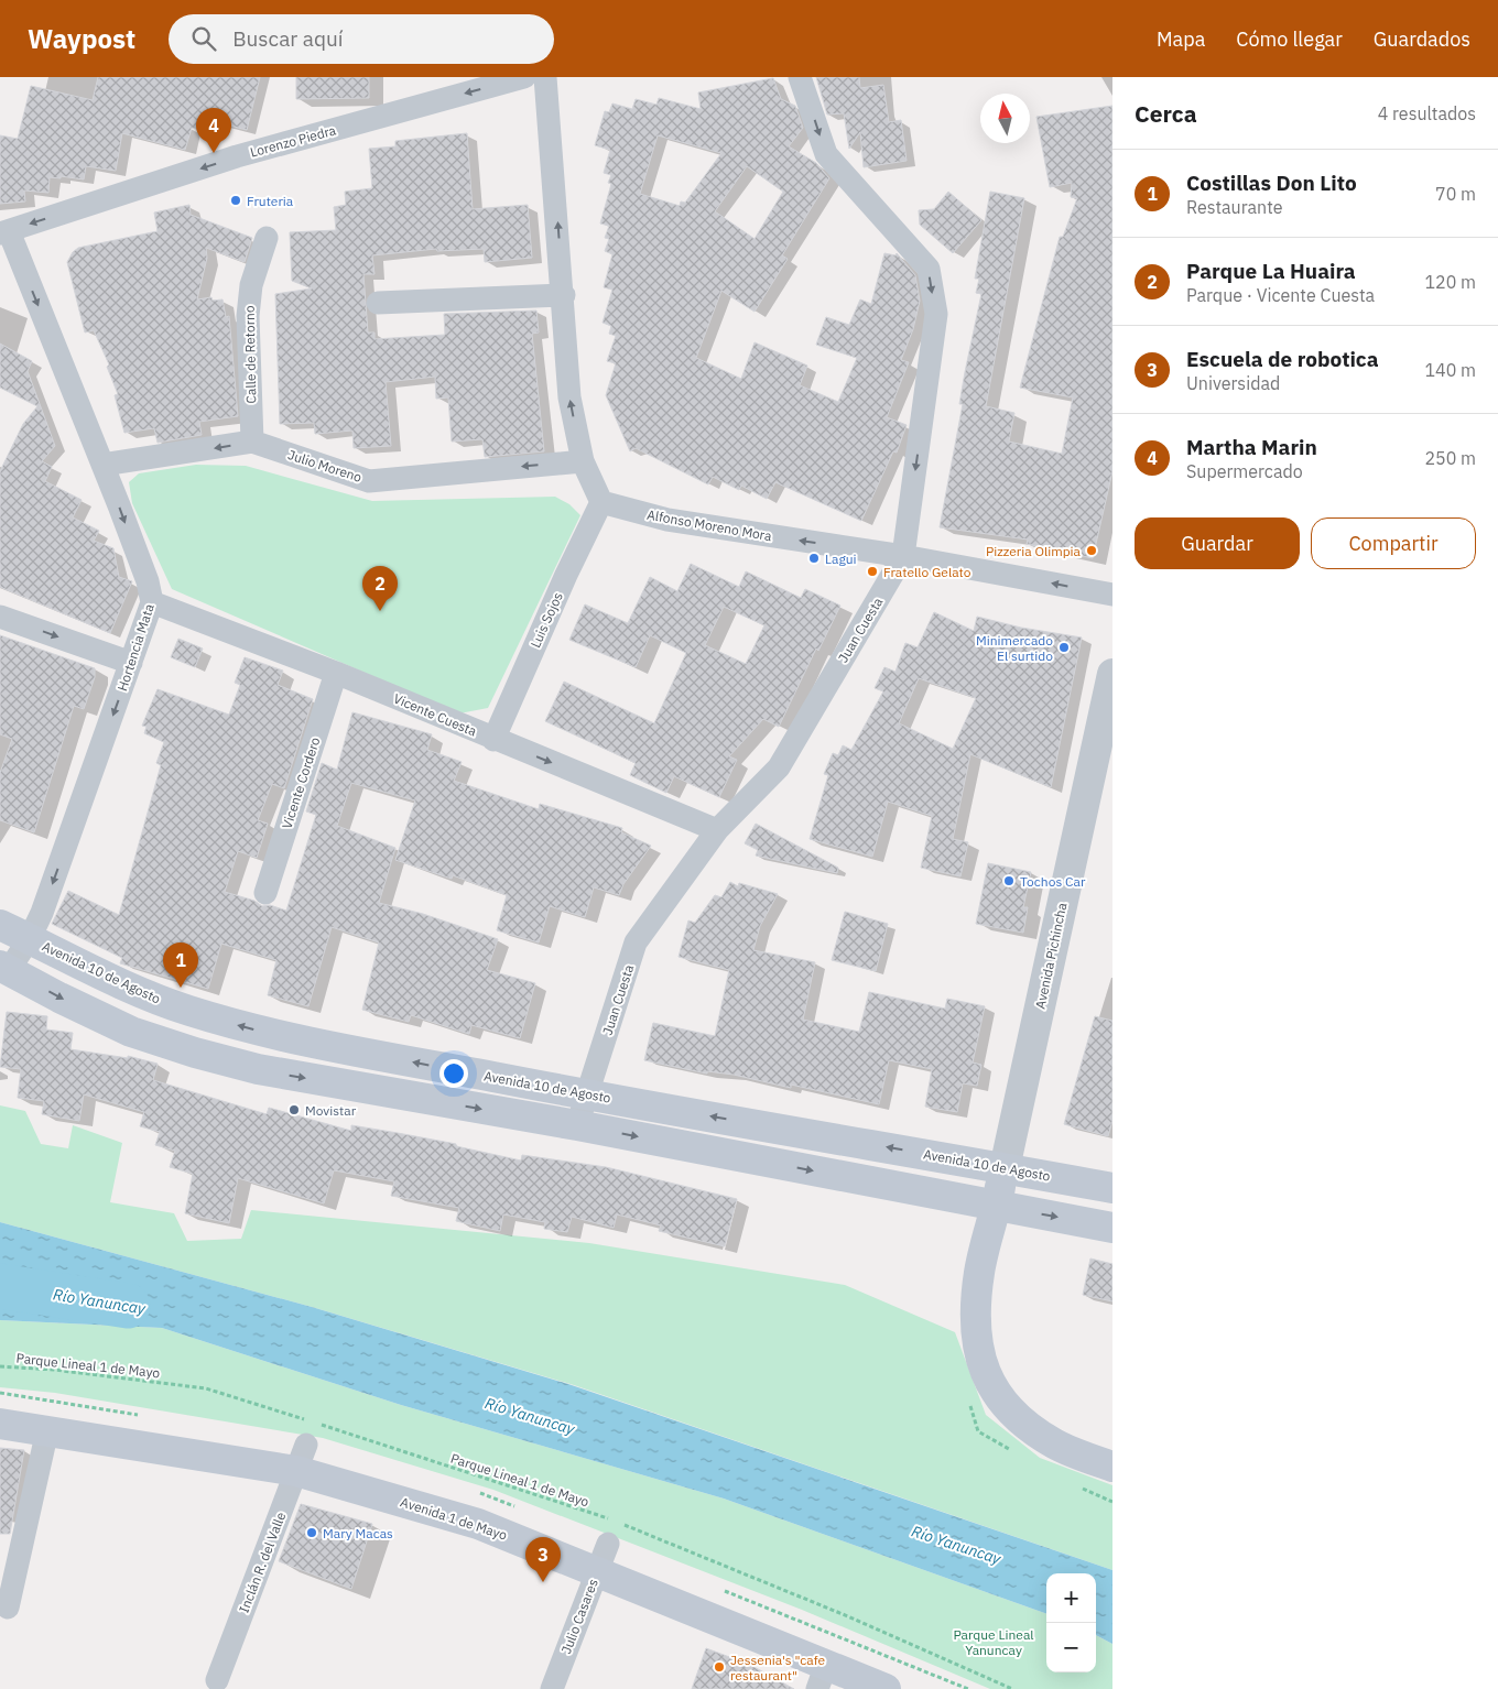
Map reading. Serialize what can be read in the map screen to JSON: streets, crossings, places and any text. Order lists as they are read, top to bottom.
{
  "streets": {
    "main road": ["Avenida Pichincha", "Avenida 10 de Agosto", "Avenida 1 de Mayo"],
    "street": [
      "Lorenzo Piedra",
      "Calle de Retorno",
      "Julio Moreno",
      "Alfonso Moreno Mora",
      "Luis Sojos",
      "Juan Cuesta",
      "Hortencia Mata",
      "Vicente Cuesta",
      "Vicente Cordero",
      "Inclán R. del Valle",
      "Julio Casares"
    ],
    "path": ["Parque Lineal 1 de Mayo"]
  },
  "crossings": [
    ["Lorenzo Piedra", "Hortencia Mata"],
    ["Calle de Retorno", "Julio Moreno"],
    ["Julio Moreno", "Hortencia Mata"],
    ["Alfonso Moreno Mora", "Luis Sojos"],
    ["Alfonso Moreno Mora", "Juan Cuesta"],
    ["Luis Sojos", "Vicente Cuesta"],
    ["Juan Cuesta", "Vicente Cuesta"],
    ["Juan Cuesta", "Avenida 10 de Agosto"],
    ["Hortencia Mata", "Vicente Cuesta"],
    ["Hortencia Mata", "Avenida 10 de Agosto"],
    ["Vicente Cuesta", "Vicente Cordero"],
    ["Avenida Pichincha", "Avenida 10 de Agosto"],
    ["Avenida 1 de Mayo", "Inclán R. del Valle"],
    ["Avenida 1 de Mayo", "Julio Casares"]
  ],
  "one_way": [
    "Lorenzo Piedra",
    "Alfonso Moreno Mora",
    "Juan Cuesta",
    "Hortencia Mata",
    "Vicente Cuesta"
  ],
  "water": ["Río Yanuncay"],
  "parks": ["Parque Lineal Yanuncay"],
  "places": [
    "Fruteria",
    "Pizzeria Olimpia",
    "Lagui",
    "Fratello Gelato",
    "Minimercado El surtido",
    "Tochos Car",
    "Movistar",
    "Mary Macas",
    "Jessenia's \"cafe restaurant\""
  ],
  "north": "top",
  "page": {
    "header": "Waypost",
    "search": "Buscar aquí",
    "nav": ["Mapa", "Cómo llegar", "Guardados"],
    "heading": ["Cerca", "4 resultados"],
    "pins": [
      "4",
      "2",
      "1",
      "3"
    ],
    "list": [
      {
        "mark": "1",
        "name": "Costillas Don Lito",
        "note": "Restaurante",
        "value": "70 m"
      },
      {
        "mark": "2",
        "name": "Parque La Huaira",
        "note": "Parque · Vicente Cuesta",
        "value": "120 m"
      },
      {
        "mark": "3",
        "name": "Escuela de robotica",
        "note": "Universidad",
        "value": "140 m"
      },
      {
        "mark": "4",
        "name": "Martha Marin",
        "note": "Supermercado",
        "value": "250 m"
      }
    ],
    "buttons": ["Guardar", "Compartir"],
    "map_buttons": ["+", "−"]
  }
}
